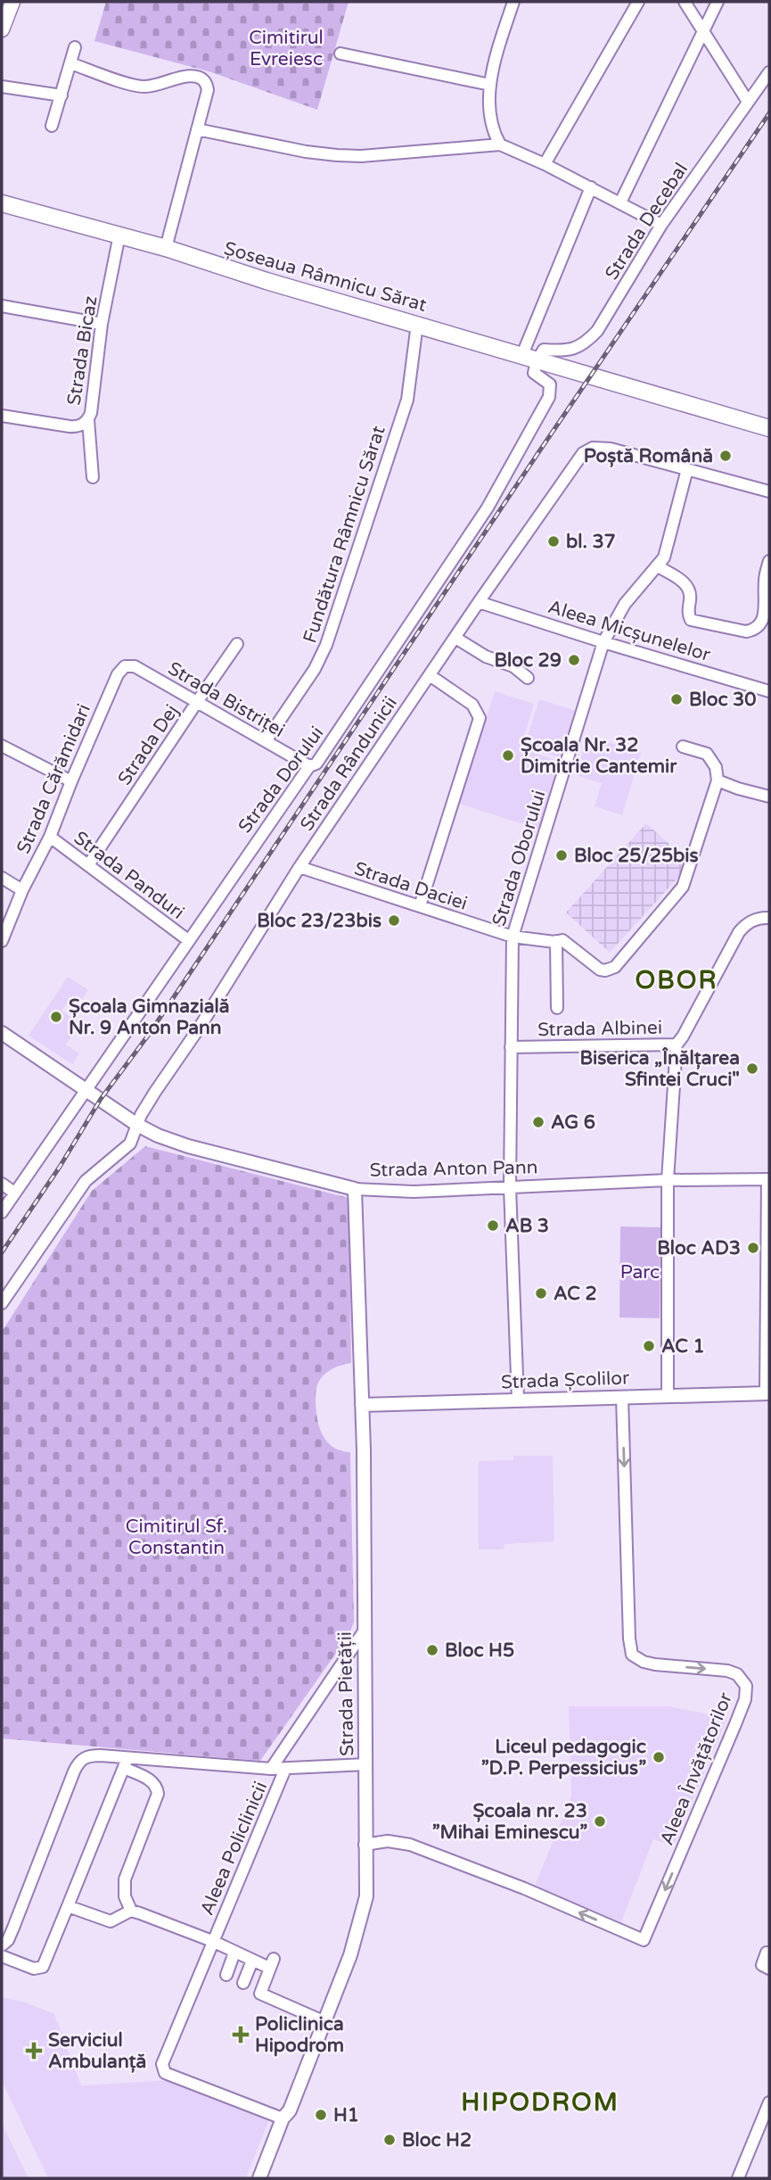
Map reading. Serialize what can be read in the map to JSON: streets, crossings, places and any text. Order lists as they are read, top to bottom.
{
  "streets": {
    "main road": ["Șoseaua Râmnicu Sărat"],
    "street": [
      "Strada Decebal",
      "Strada Bicaz",
      "Fundătura Râmnicu Sărat",
      "Aleea Micșunelelor",
      "Strada Bistriței",
      "Strada Dej",
      "Strada Rândunicii",
      "Strada Cărămidari",
      "Strada Dorului",
      "Strada Oborului",
      "Strada Panduri",
      "Strada Daciei",
      "Strada Albinei",
      "Strada Anton Pann",
      "Strada Școlilor",
      "Strada Pietății",
      "Aleea Învățătorilor",
      "Aleea Policlinicii"
    ]
  },
  "crossings": [
    ["Strada Decebal", "Șoseaua Râmnicu Sărat"],
    ["Strada Decebal", "Strada Dorului"],
    ["Șoseaua Râmnicu Sărat", "Strada Bicaz"],
    ["Șoseaua Râmnicu Sărat", "Fundătura Râmnicu Sărat"],
    ["Șoseaua Râmnicu Sărat", "Strada Dorului"],
    ["Fundătura Râmnicu Sărat", "Strada Bistriței"],
    ["Aleea Micșunelelor", "Strada Rândunicii"],
    ["Aleea Micșunelelor", "Strada Oborului"],
    ["Strada Bistriței", "Strada Dej"],
    ["Strada Bistriței", "Strada Cărămidari"],
    ["Strada Bistriței", "Strada Dorului"],
    ["Strada Dej", "Strada Panduri"],
    ["Strada Rândunicii", "Strada Oborului"],
    ["Strada Rândunicii", "Strada Daciei"],
    ["Strada Rândunicii", "Strada Anton Pann"],
    ["Strada Cărămidari", "Strada Panduri"],
    ["Strada Dorului", "Strada Panduri"],
    ["Strada Dorului", "Strada Anton Pann"],
    ["Strada Oborului", "Strada Daciei"],
    ["Strada Oborului", "Strada Albinei"],
    ["Strada Oborului", "Strada Anton Pann"],
    ["Strada Oborului", "Strada Școlilor"],
    ["Strada Anton Pann", "Strada Pietății"],
    ["Strada Școlilor", "Strada Pietății"],
    ["Strada Școlilor", "Aleea Învățătorilor"],
    ["Strada Pietății", "Aleea Învățătorilor"],
    ["Strada Pietății", "Aleea Policlinicii"]
  ],
  "districts": ["OBOR", "HIPODROM"],
  "parks": ["Cimitirul Evreiesc", "Parc", "Cimitirul Sf. Constantin"],
  "places": {
    "other": [
      "Poștă Română",
      "bl. 37",
      "Bloc 29",
      "Bloc 30",
      "Școala Nr. 32 Dimitrie Cantemir",
      "Bloc 25/25bis",
      "Bloc 23/23bis",
      "Școala Gimnazială Nr. 9 Anton Pann",
      "Biserica „Înălțarea Sfintei Cruci\"",
      "AG 6",
      "AB 3",
      "Bloc AD3",
      "AC 2",
      "AC 1",
      "Bloc H5",
      "Liceul pedagogic ”D.P. Perpessicius”",
      "Școala nr. 23 ”Mihai Eminescu”",
      "H1",
      "Bloc H2"
    ],
    "health": ["Policlinica Hipodrom", "Serviciul Ambulanță"]
  }
}
